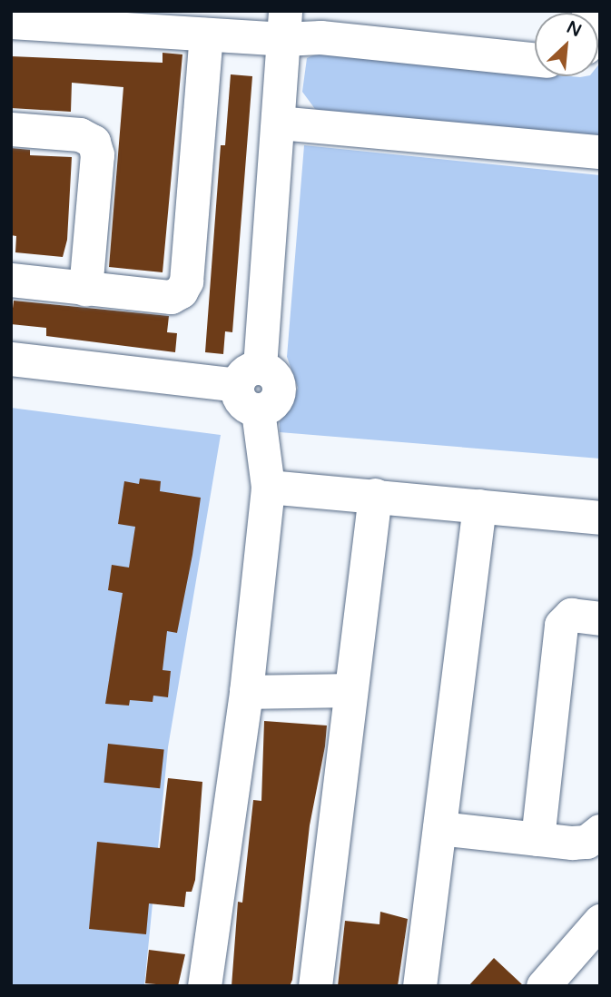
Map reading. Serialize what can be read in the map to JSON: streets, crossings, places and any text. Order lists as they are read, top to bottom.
{
  "north": "top right"
}
